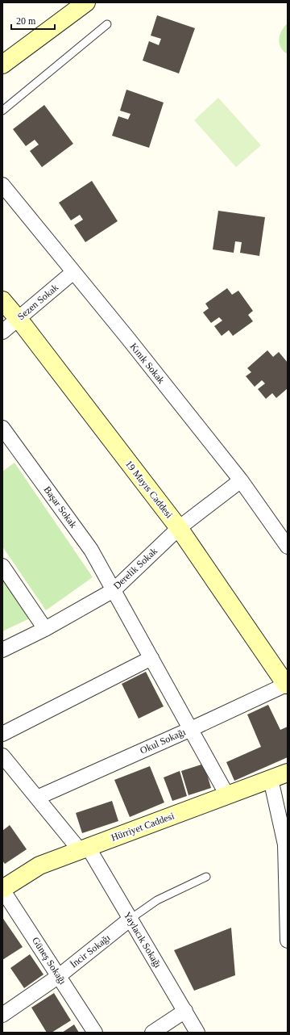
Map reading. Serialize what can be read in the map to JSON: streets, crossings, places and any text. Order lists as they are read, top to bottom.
{
  "streets": {
    "street": [
      "Sezen Sokak",
      "Kınık Sokak",
      "19 Mayıs Caddesi",
      "Başar Sokak",
      "Derelik Sokak",
      "Okul Sokağı",
      "Hürriyet Caddesi",
      "Yaylacık Sokağı",
      "İncir Sokağı",
      "Güneş Sokağı"
    ]
  },
  "crossings": [
    ["Sezen Sokak", "Kınık Sokak"],
    ["Sezen Sokak", "19 Mayıs Caddesi"],
    ["Kınık Sokak", "Derelik Sokak"],
    ["19 Mayıs Caddesi", "Derelik Sokak"],
    ["19 Mayıs Caddesi", "Okul Sokağı"],
    ["Başar Sokak", "Derelik Sokak"],
    ["Başar Sokak", "Okul Sokağı"],
    ["Başar Sokak", "Hürriyet Caddesi"],
    ["Okul Sokağı", "Yaylacık Sokağı"],
    ["Hürriyet Caddesi", "Yaylacık Sokağı"],
    ["Hürriyet Caddesi", "Güneş Sokağı"],
    ["Yaylacık Sokağı", "İncir Sokağı"],
    ["İncir Sokağı", "Güneş Sokağı"]
  ],
  "scale_bar": "20 m"
}
